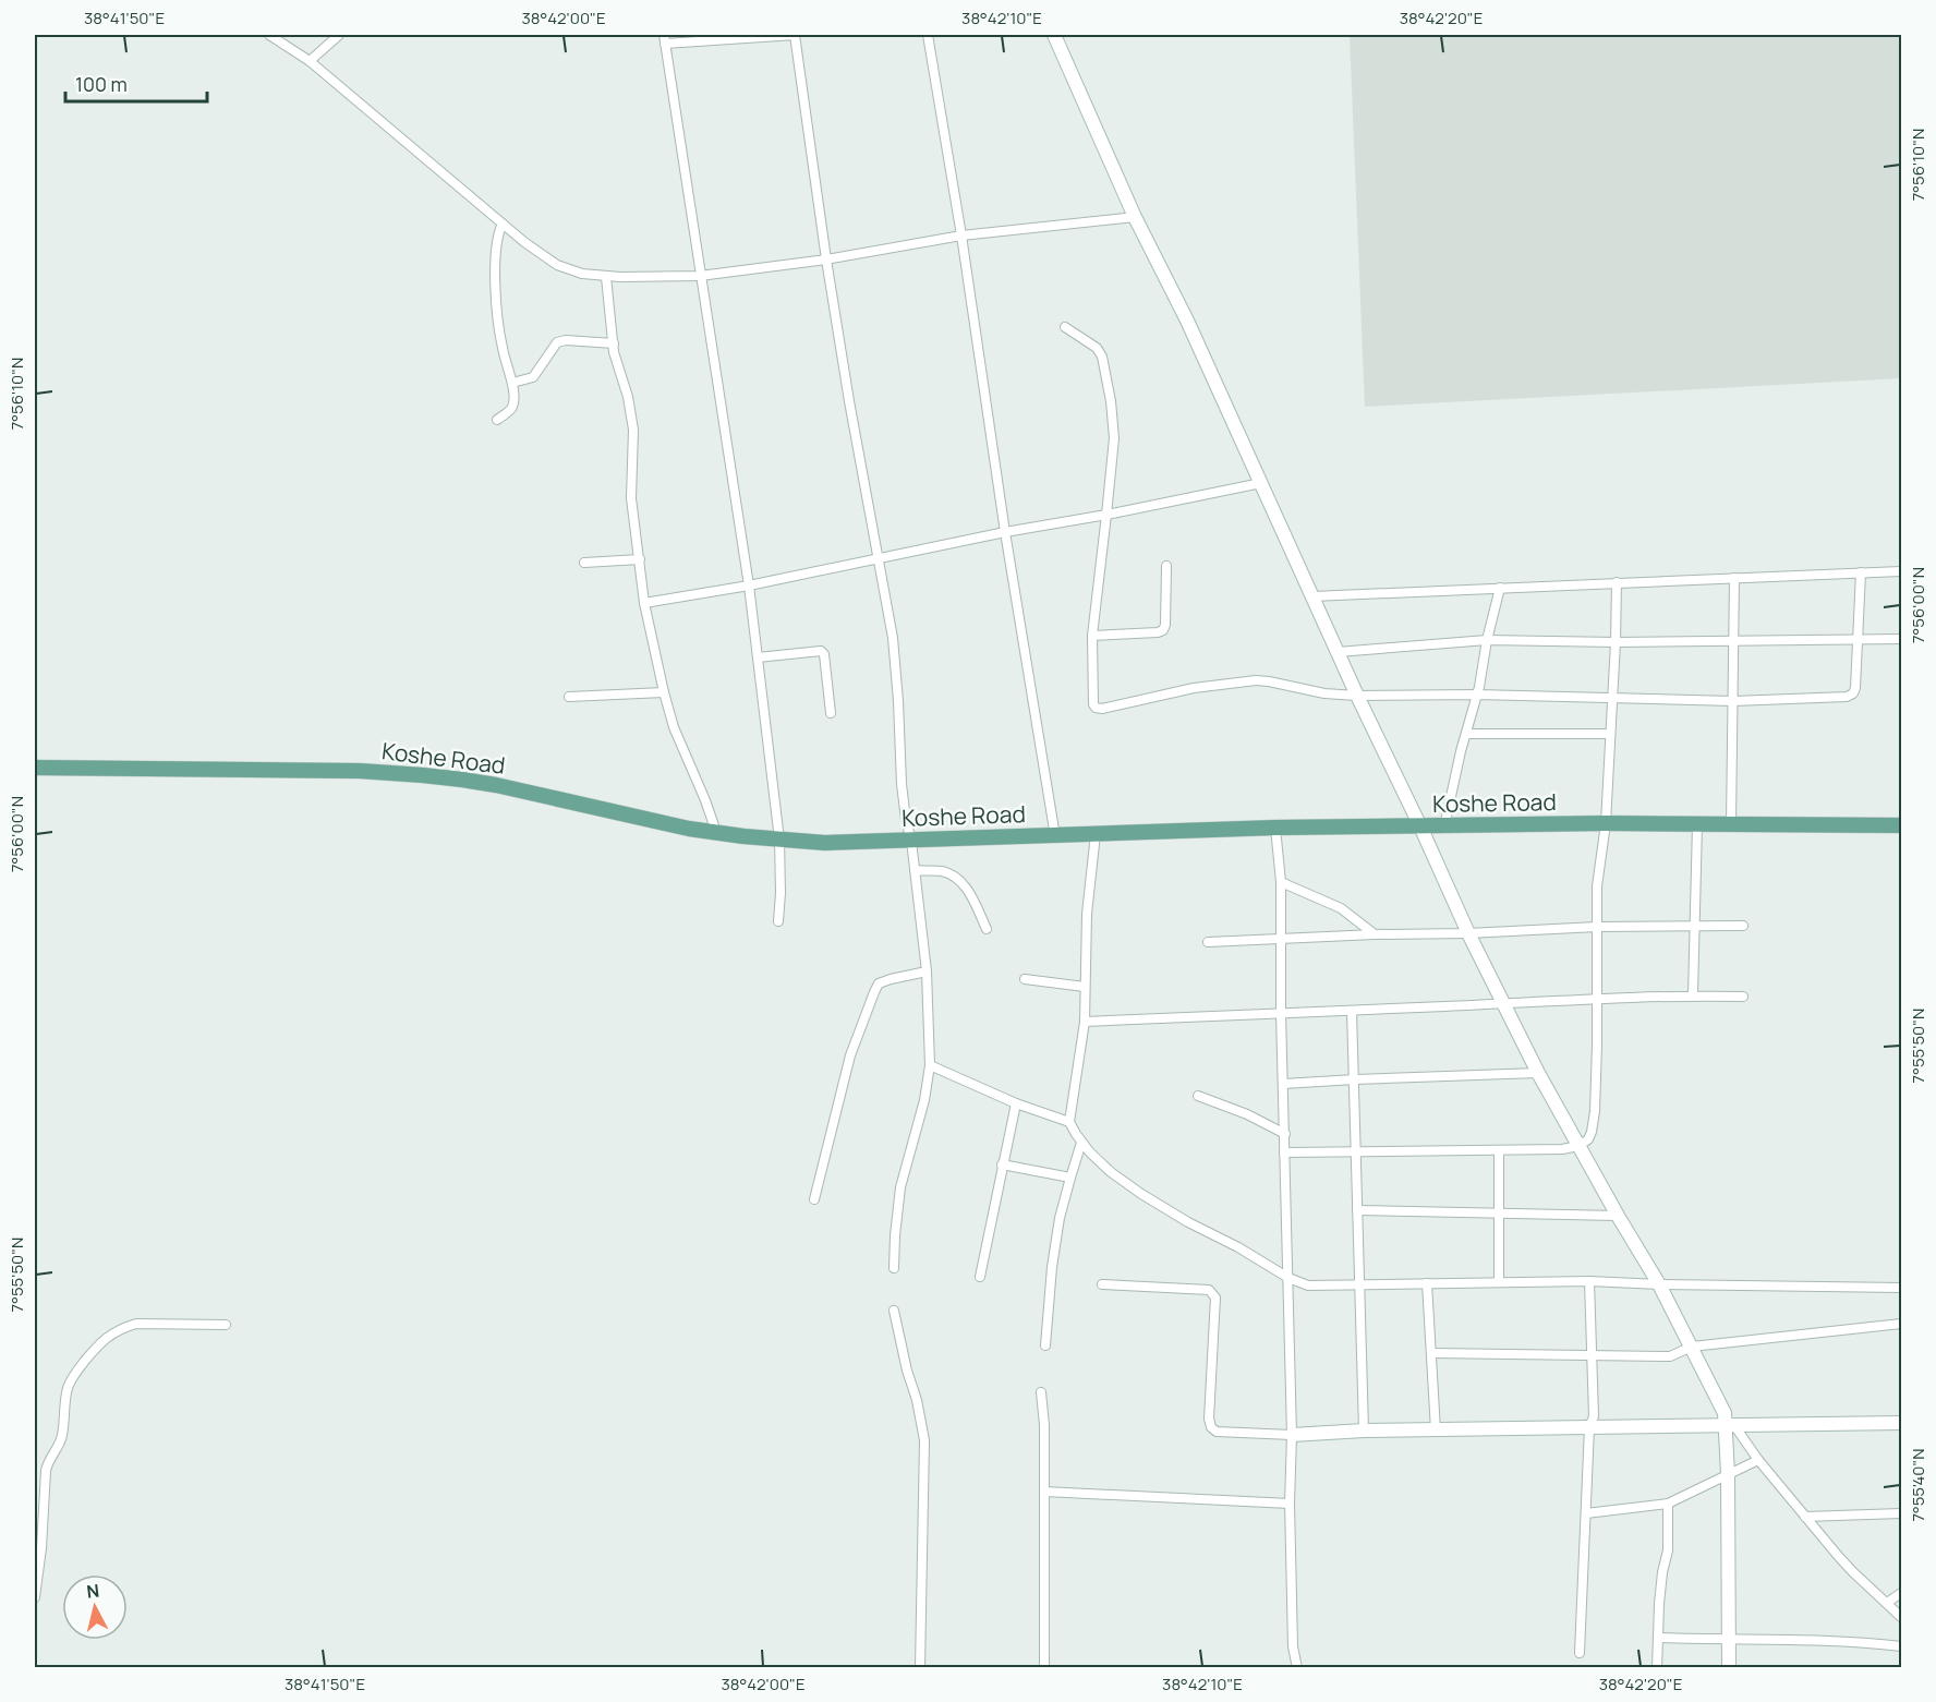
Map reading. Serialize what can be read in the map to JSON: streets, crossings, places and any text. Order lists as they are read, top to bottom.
{
  "streets": {
    "main road": ["Koshe Road"]
  },
  "scale_bar": "100 m",
  "north": "top",
  "coordinates": [
    "38°41'50\"E",
    "38°42'00\"E",
    "38°42'10\"E",
    "38°42'20\"E",
    "7°56'10\"N",
    "7°56'00\"N",
    "7°55'50\"N",
    "7°55'40\"N"
  ]
}
